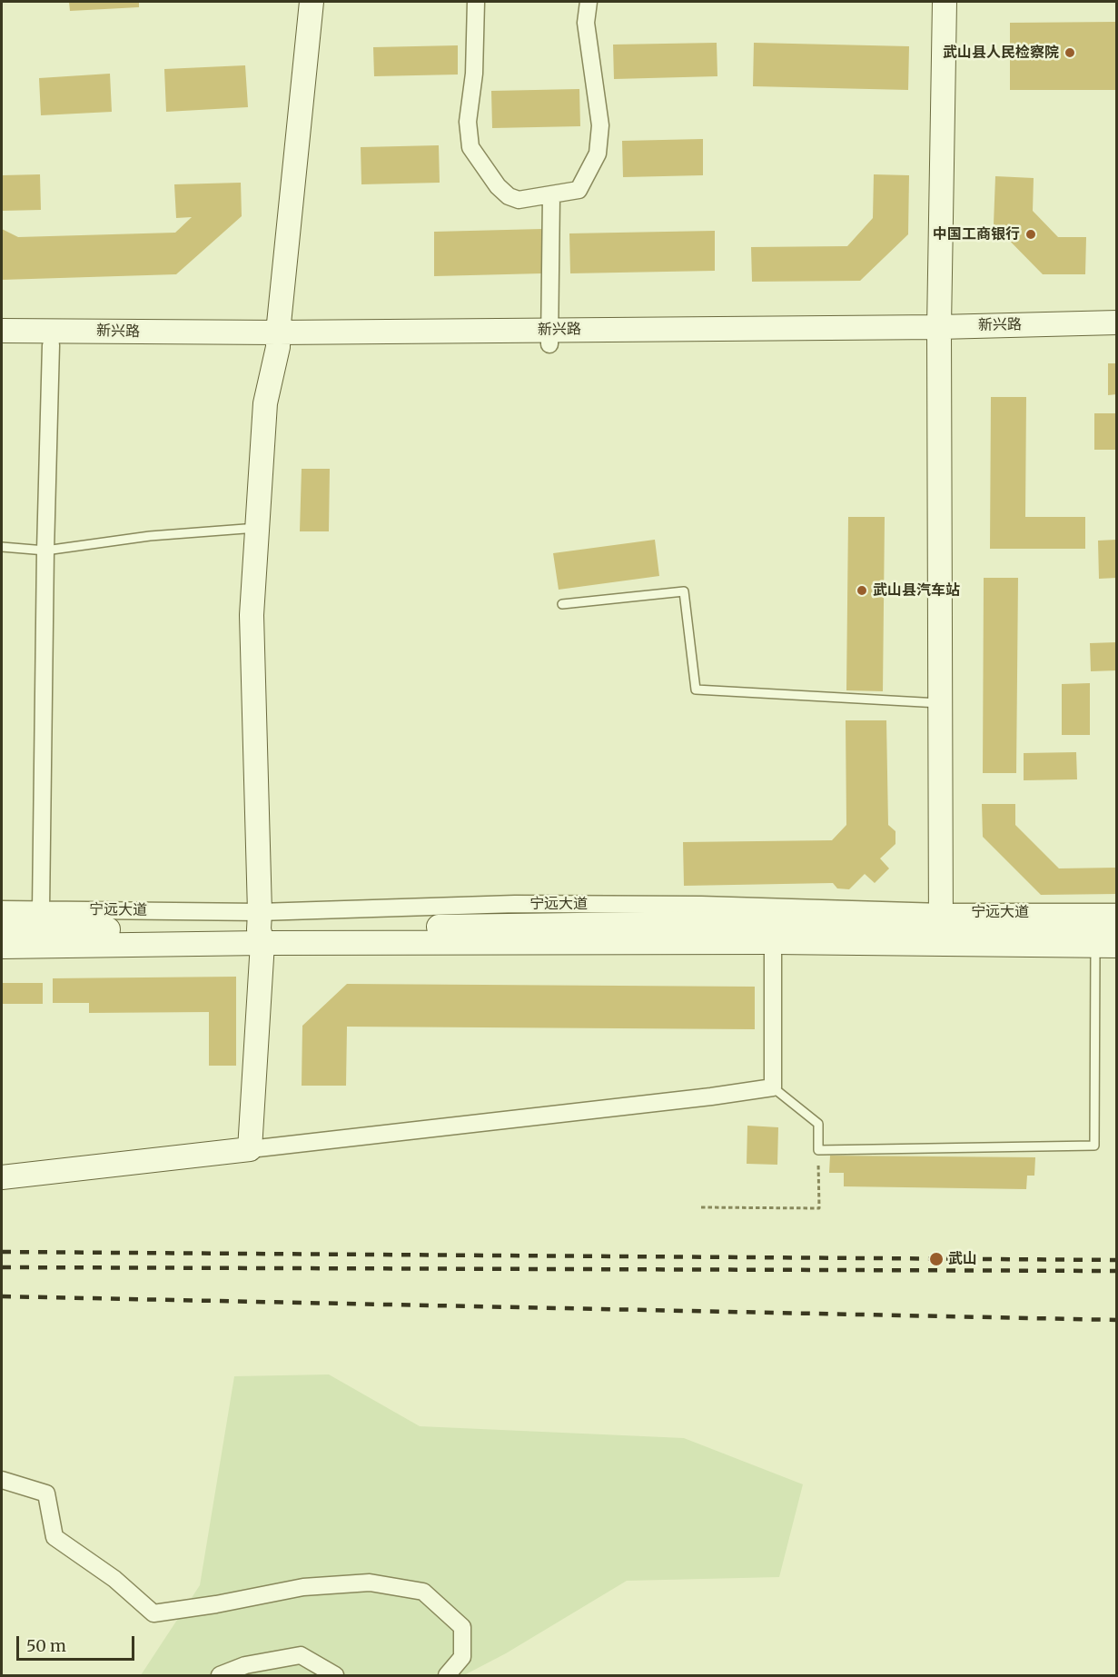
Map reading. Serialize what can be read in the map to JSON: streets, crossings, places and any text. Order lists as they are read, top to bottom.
{
  "streets": {
    "main road": ["新兴路", "宁远大道"]
  },
  "places": [
    "武山县人民检察院",
    "中国工商银行",
    "武山县汽车站",
    "武山"
  ],
  "scale_bar": "50 m"
}
